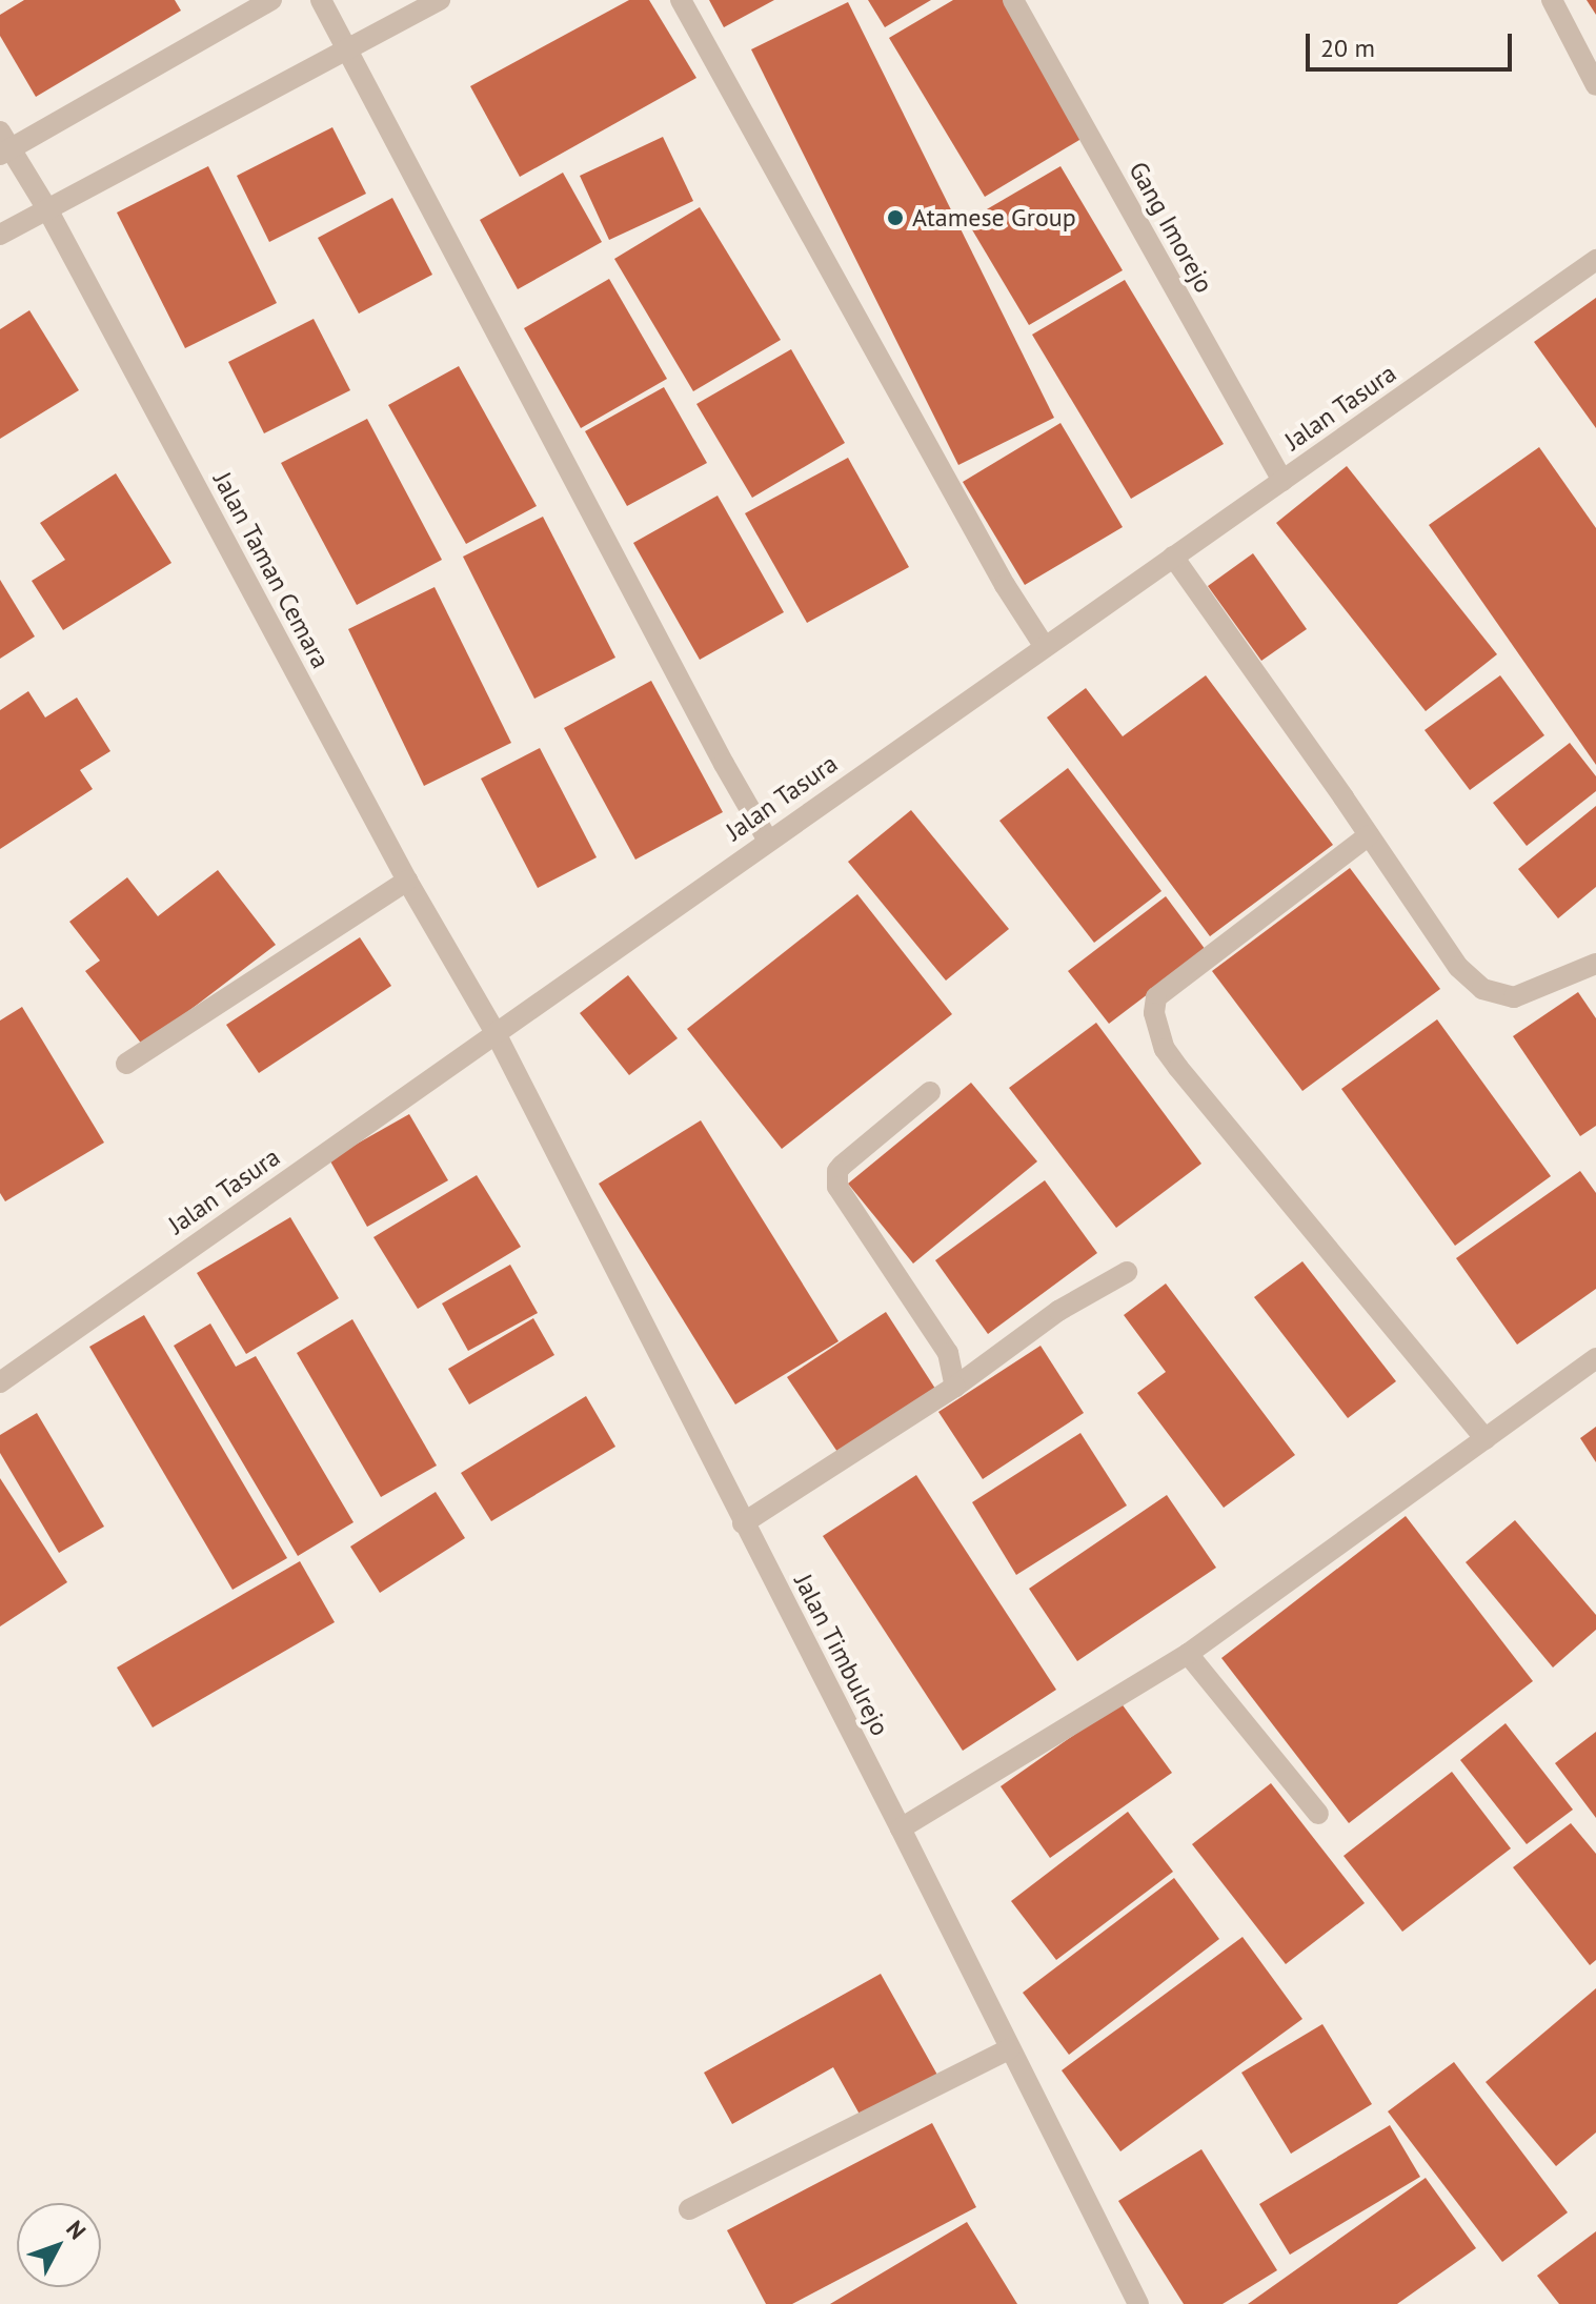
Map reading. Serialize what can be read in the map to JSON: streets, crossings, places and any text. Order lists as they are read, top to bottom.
{
  "streets": {
    "street": [
      "Gang Imorejo",
      "Jalan Tasura",
      "Jalan Taman Cemara",
      "Jalan Timbulrejo"
    ]
  },
  "crossings": [
    ["Gang Imorejo", "Jalan Tasura"],
    ["Jalan Tasura", "Jalan Taman Cemara"],
    ["Jalan Tasura", "Jalan Timbulrejo"],
    ["Jalan Taman Cemara", "Jalan Timbulrejo"]
  ],
  "places": ["Atamese Group"],
  "scale_bar": "20 m",
  "north": "top right"
}
